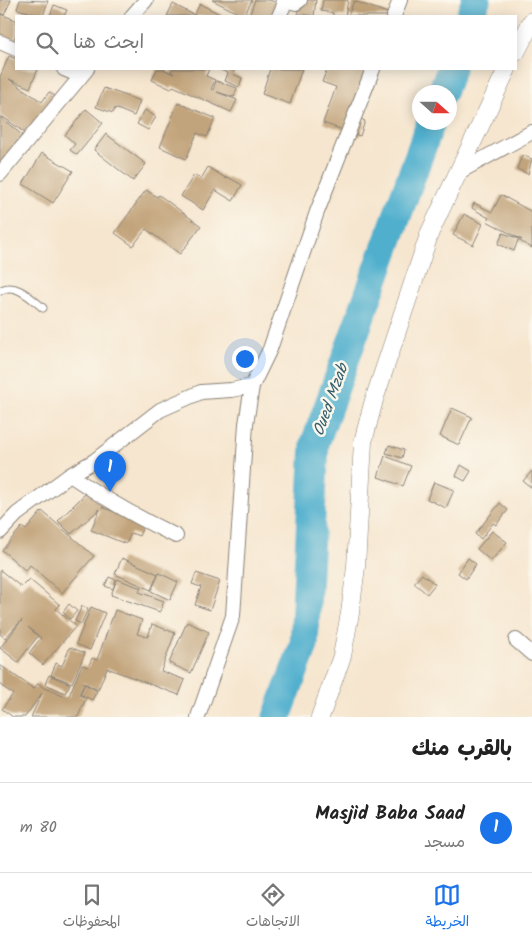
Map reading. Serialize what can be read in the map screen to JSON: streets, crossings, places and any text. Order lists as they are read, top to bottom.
{
  "water": ["Oued Mzab"],
  "north": "right",
  "page": {
    "search": "ابحث هنا",
    "pins": "1",
    "heading": "بالقرب منك",
    "list": [
      {
        "mark": "1",
        "name": "Masjid Baba Saad",
        "note": "مسجد",
        "value": "80 m"
      }
    ],
    "nav": ["الخريطة", "الاتجاهات", "المحفوظات"]
  }
}
